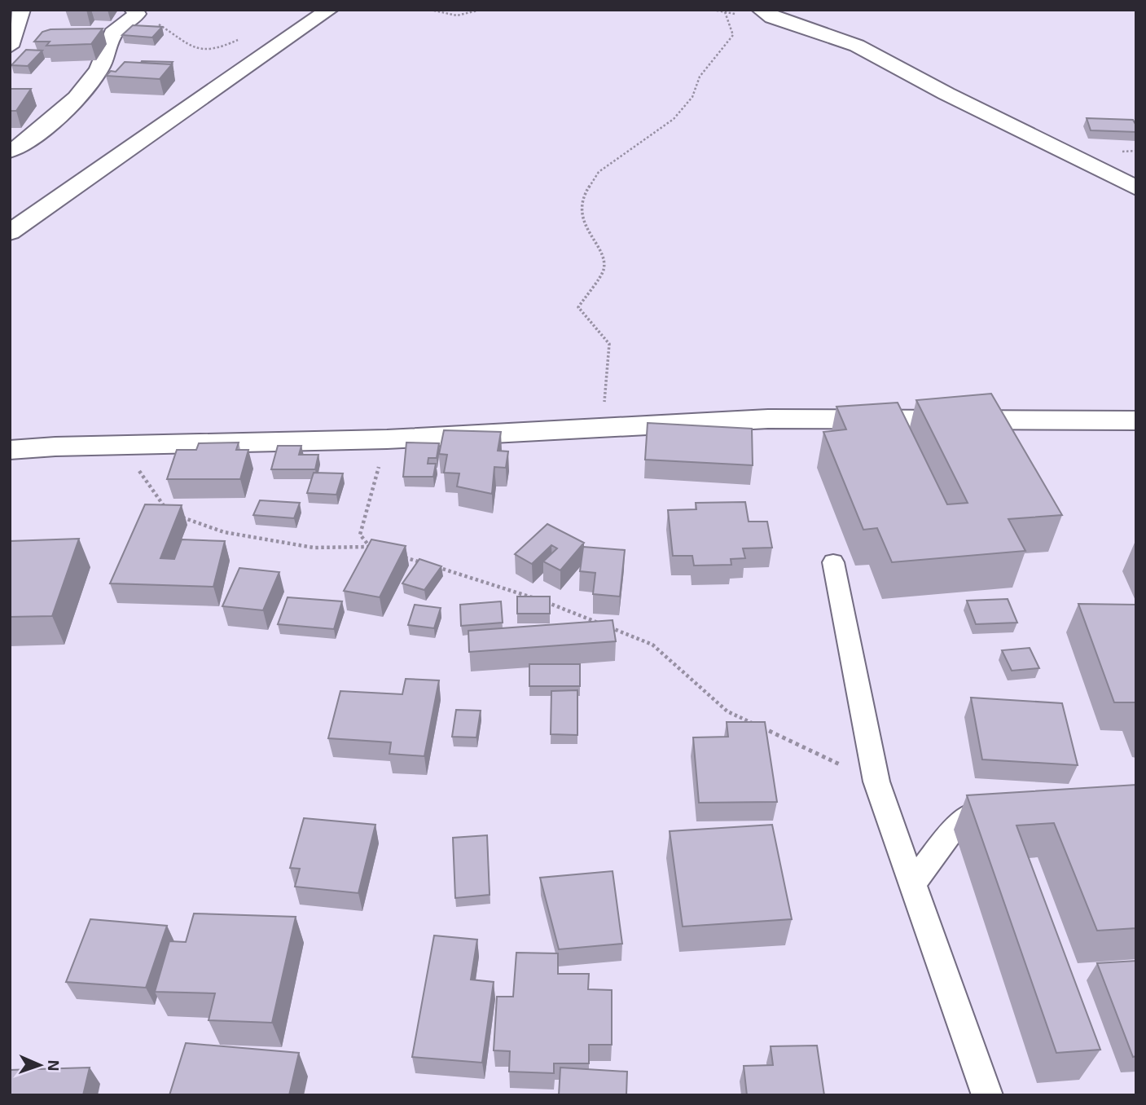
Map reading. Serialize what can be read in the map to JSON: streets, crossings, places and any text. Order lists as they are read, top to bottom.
{
  "north": "right"
}
